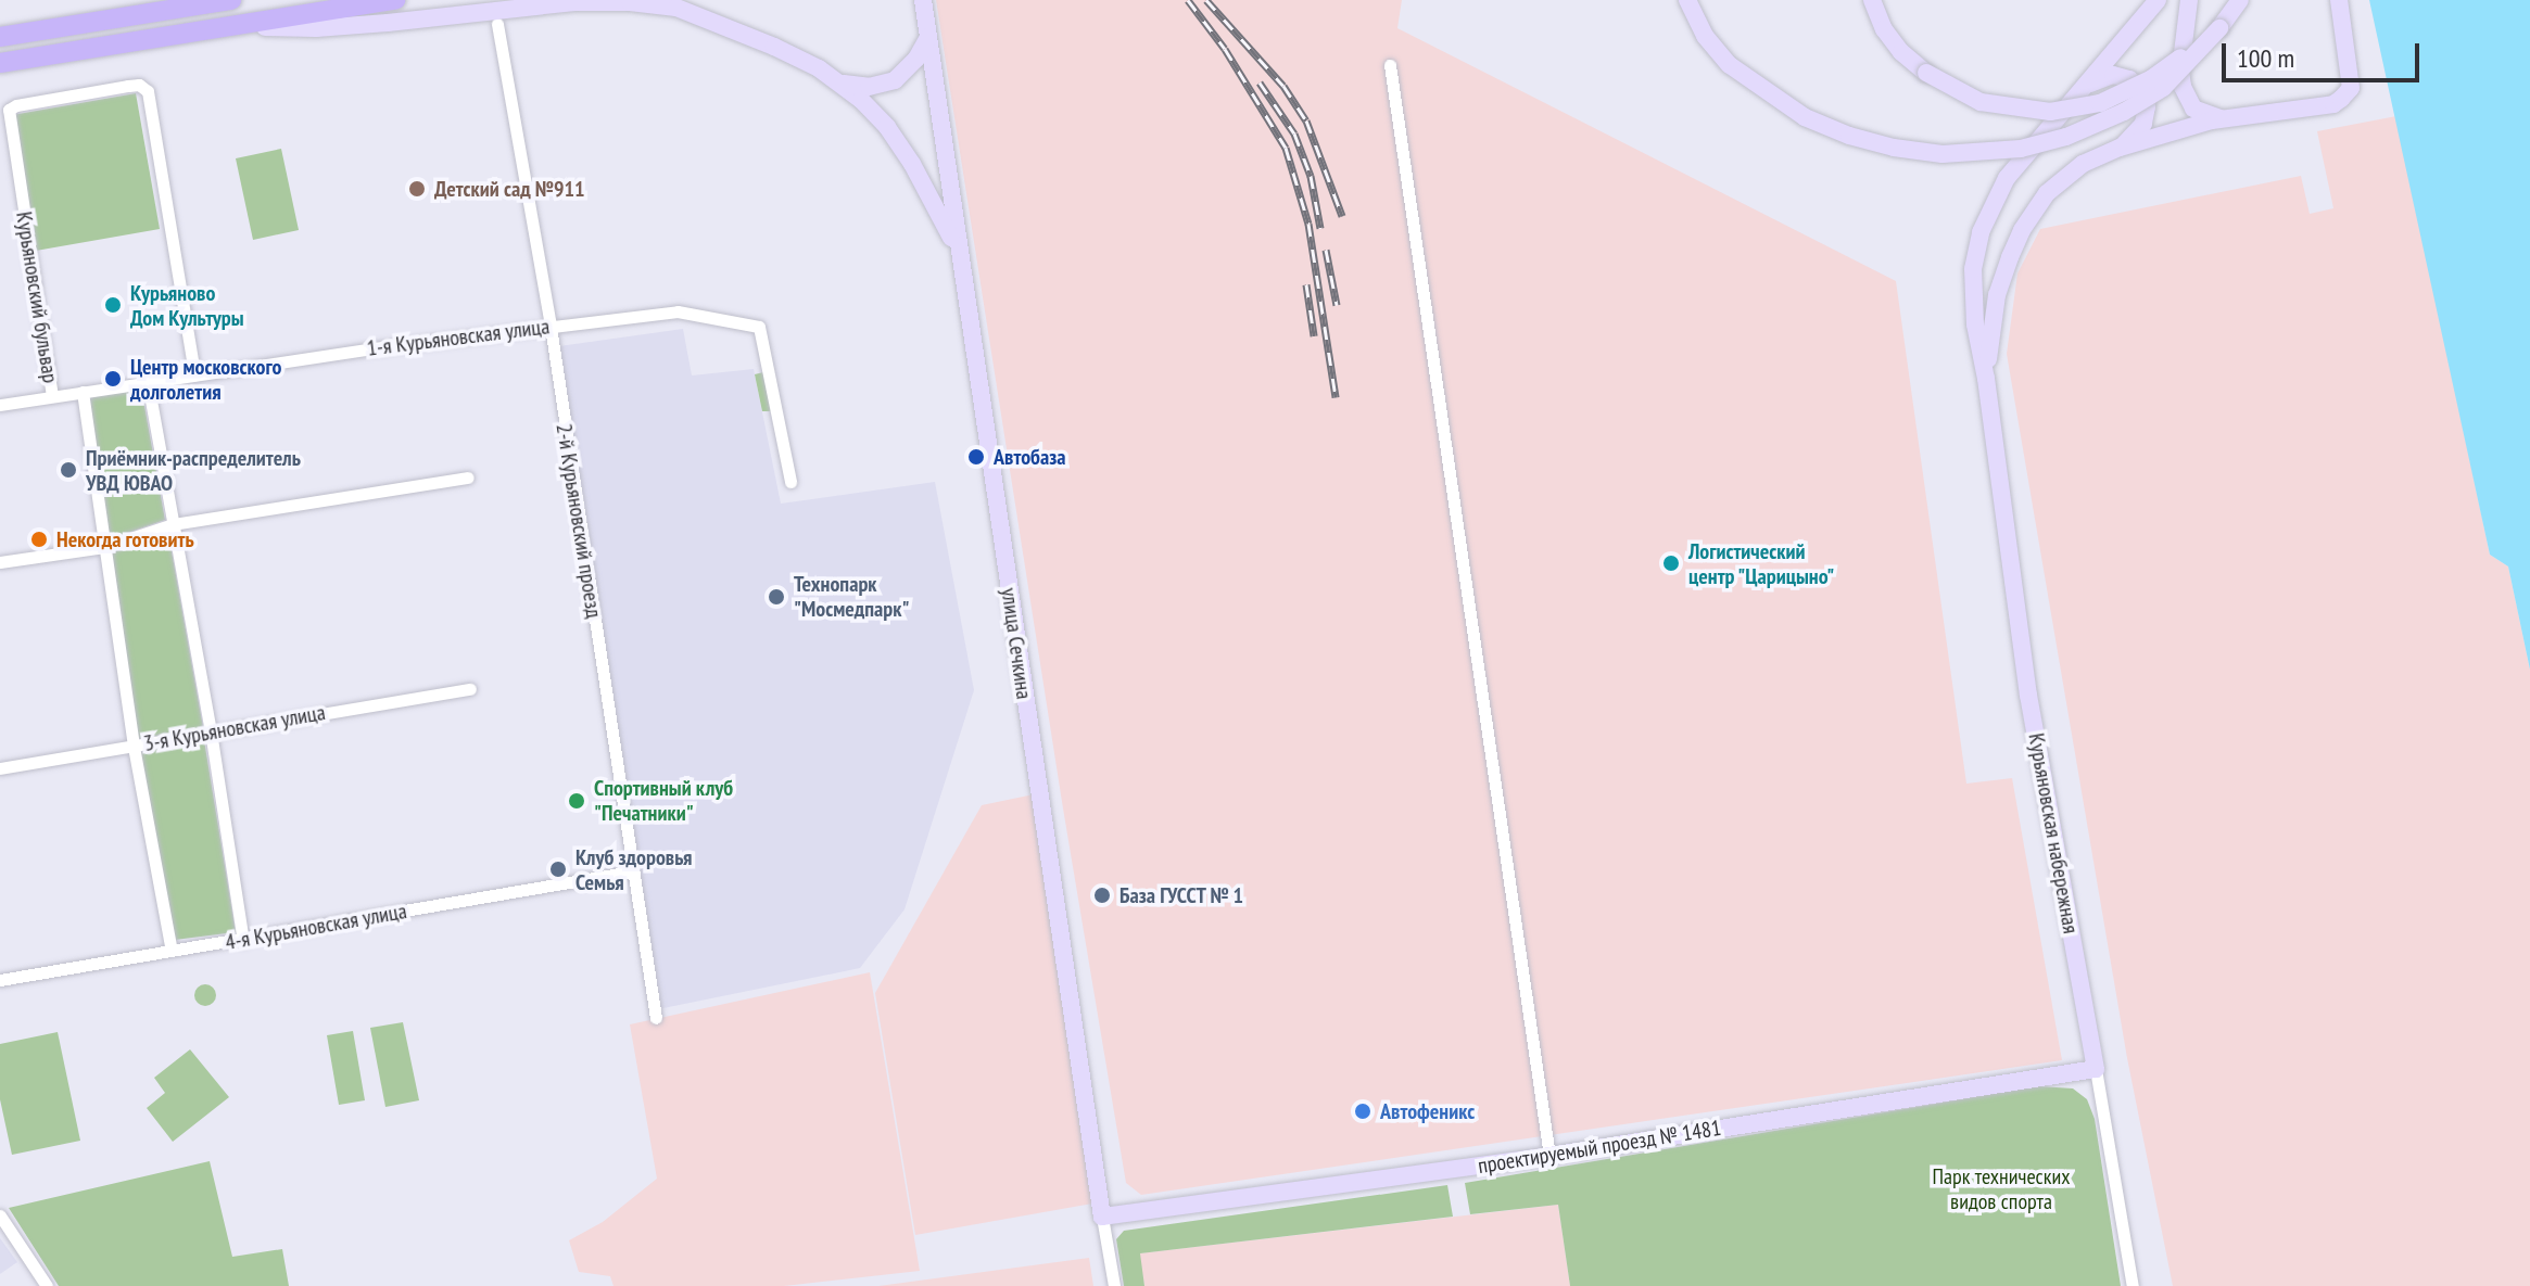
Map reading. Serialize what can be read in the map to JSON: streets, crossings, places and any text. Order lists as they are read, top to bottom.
{
  "streets": {
    "street": [
      "Курьяновский бульвар",
      "1-я Курьяновская улица",
      "2-й Курьяновский проезд",
      "улица Сечкина",
      "3-я Курьяновская улица",
      "Курьяновская набережная",
      "4-я Курьяновская улица",
      "проектируемый проезд № 1481"
    ]
  },
  "crossings": [
    ["Курьяновский бульвар", "1-я Курьяновская улица"],
    ["Курьяновский бульвар", "3-я Курьяновская улица"],
    ["Курьяновский бульвар", "4-я Курьяновская улица"],
    ["1-я Курьяновская улица", "2-й Курьяновский проезд"],
    ["2-й Курьяновский проезд", "4-я Курьяновская улица"],
    ["улица Сечкина", "проектируемый проезд № 1481"],
    ["Курьяновская набережная", "проектируемый проезд № 1481"]
  ],
  "parks": ["Парк технических видов спорта"],
  "places": [
    "Детский сад №911",
    "Курьяново Дом Культуры",
    "Центр московского долголетия",
    "Автобаза",
    "Приёмник-распределитель УВД ЮВАО",
    "Некогда готовить",
    "Логистический центр \"Царицыно\"",
    "Технопарк \"Мосмедпарк\"",
    "Спортивный клуб \"Печатники\"",
    "Клуб здоровья Семья",
    "База ГУССТ № 1",
    "Автофеникс"
  ],
  "scale_bar": "100 m"
}
